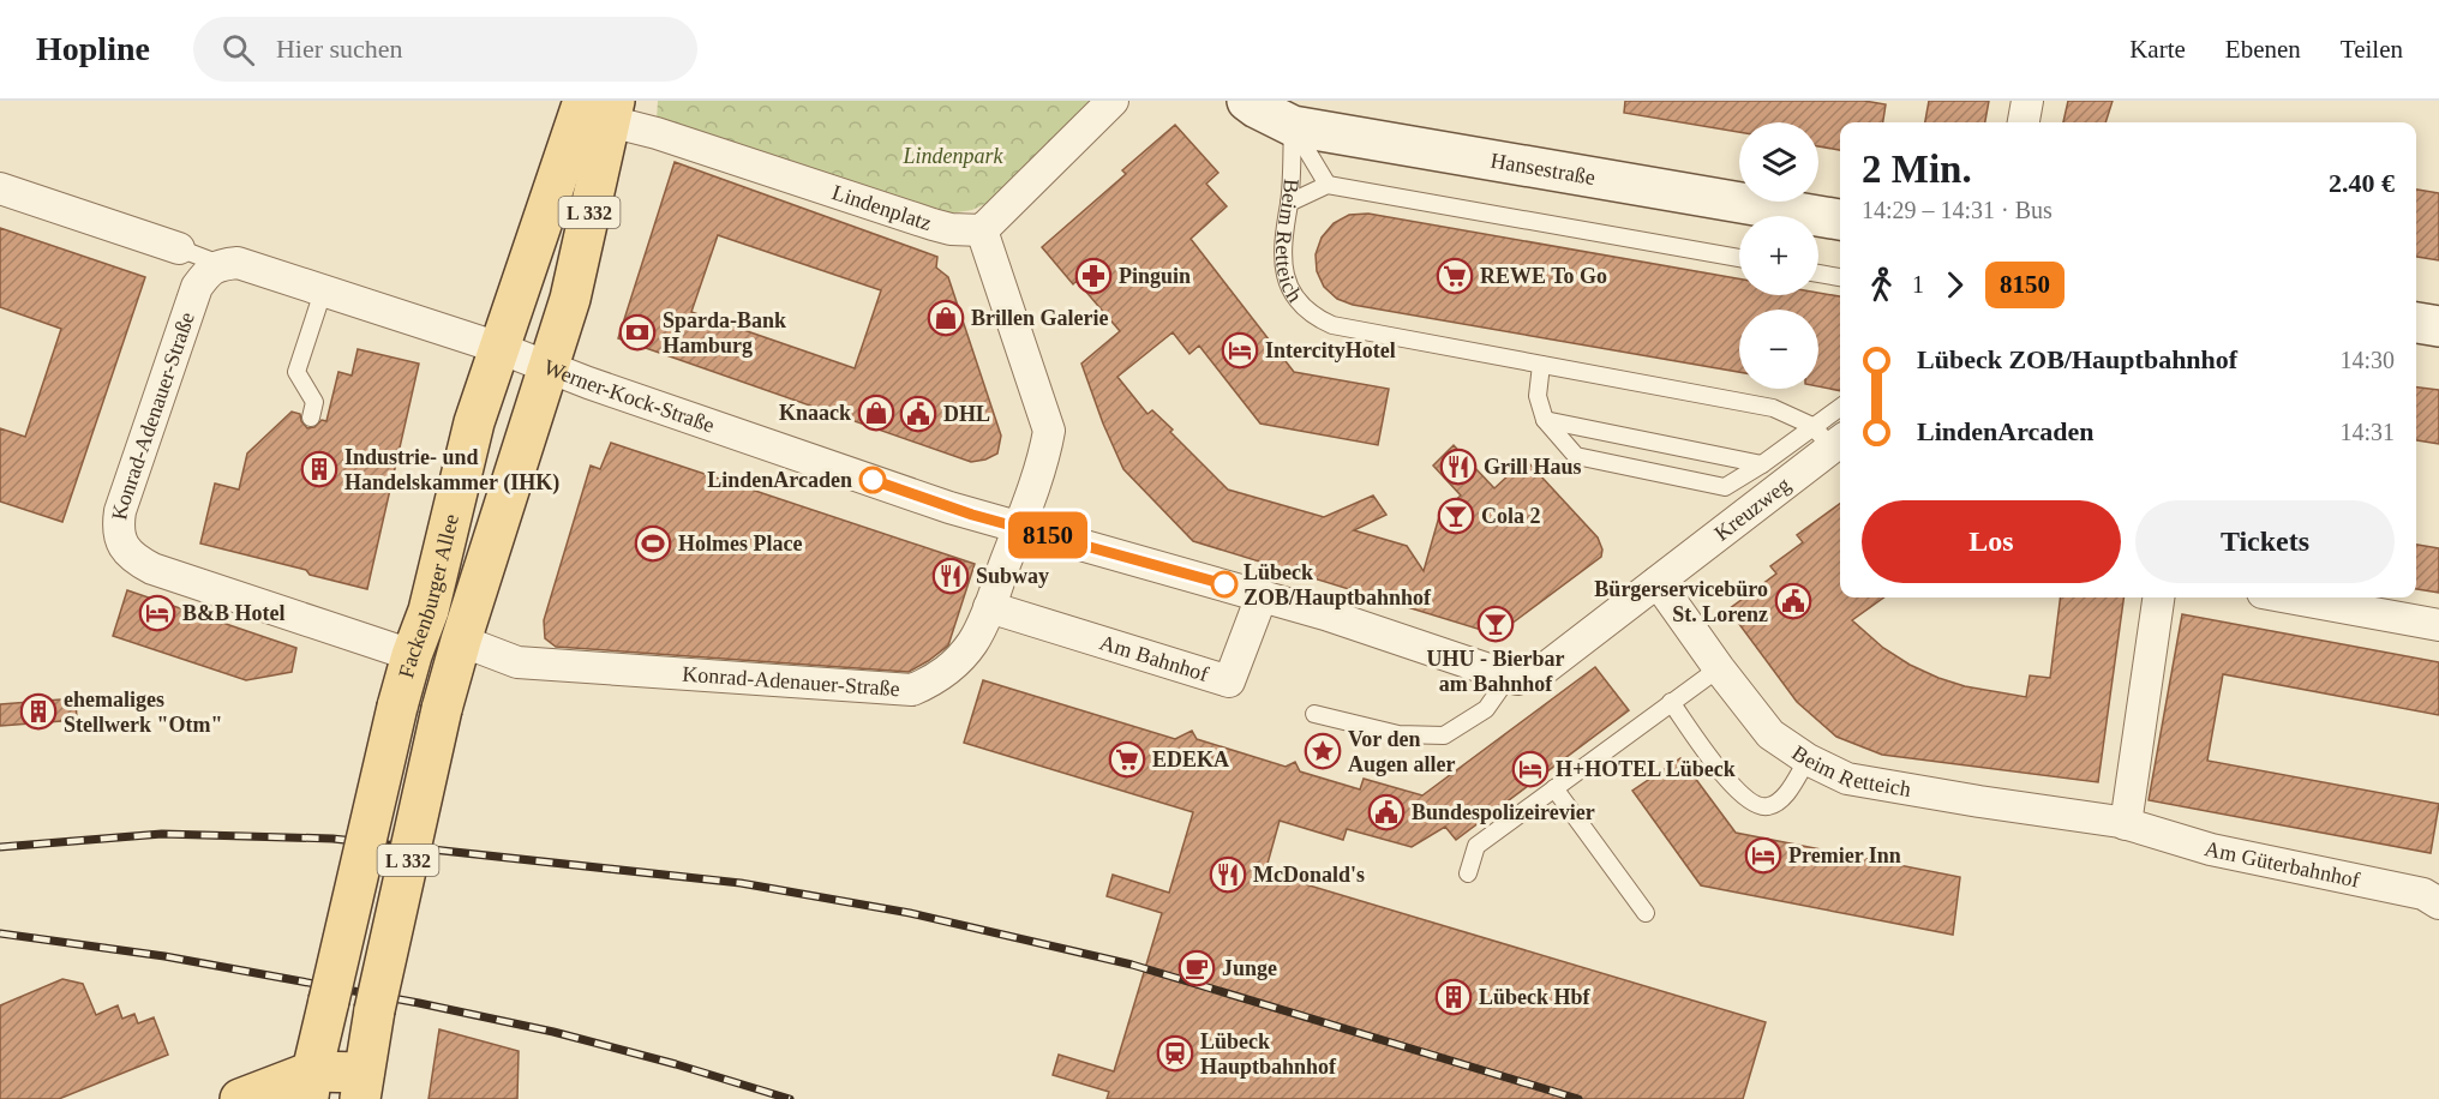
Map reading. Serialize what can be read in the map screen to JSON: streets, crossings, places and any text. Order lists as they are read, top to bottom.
{
  "streets": {
    "main road": ["L 332", "Fackenburger Allee"],
    "street": [
      "Hansestraße",
      "Lindenplatz",
      "Beim Retteich",
      "Werner-Kock-Straße",
      "Konrad-Adenauer-Straße",
      "Kreuzweg",
      "Am Bahnhof",
      "Am Güterbahnhof"
    ]
  },
  "crossings": [
    ["Hansestraße", "Beim Retteich"],
    ["Lindenplatz", "Konrad-Adenauer-Straße"],
    ["Lindenplatz", "Fackenburger Allee"],
    ["Beim Retteich", "Kreuzweg"],
    ["Beim Retteich", "Am Güterbahnhof"],
    ["Werner-Kock-Straße", "Konrad-Adenauer-Straße"],
    ["Werner-Kock-Straße", "Fackenburger Allee"],
    ["Konrad-Adenauer-Straße", "Fackenburger Allee"],
    ["Konrad-Adenauer-Straße", "Am Bahnhof"]
  ],
  "parks": ["Lindenpark"],
  "places": {
    "pharmacy": ["Pinguin"],
    "supermarket": ["REWE To Go", "EDEKA"],
    "shop": ["Brillen Galerie", "Knaack"],
    "bank": ["Sparda-Bank Hamburg"],
    "hotel": [
      "IntercityHotel",
      "B&B Hotel",
      "H+HOTEL Lübeck",
      "Premier Inn"
    ],
    "public building": ["DHL", "Bürgerservicebüro St. Lorenz", "Bundespolizeirevier"],
    "restaurant": ["Grill Haus", "Subway", "McDonald's"],
    "building": ["Industrie- und Handelskammer (IHK)", "ehemaliges Stellwerk \"Otm\"", "Lübeck Hbf"],
    "other": ["LindenArcaden", "Lübeck ZOB/Hauptbahnhof"],
    "bar": ["Cola 2", "UHU - Bierbar am Bahnhof"],
    "sports": ["Holmes Place"],
    "place": ["Vor den Augen aller"],
    "cafe": ["Junge"],
    "station": ["Lübeck Hauptbahnhof"]
  },
  "lines": ["bus line 8150"],
  "page": {
    "header": "Hopline",
    "search": "Hier suchen",
    "nav": ["Karte", "Ebenen", "Teilen"],
    "on_map": "8150",
    "map_buttons": ["+", "−"],
    "heading": ["2 Min.", "14:29 – 14:31 · Bus", "2.40 €"],
    "legs": ["1", "8150"],
    "list": [
      {
        "name": "Lübeck ZOB/Hauptbahnhof",
        "value": "14:30"
      },
      {
        "name": "LindenArcaden",
        "value": "14:31"
      }
    ],
    "buttons": ["Los", "Tickets"]
  }
}
